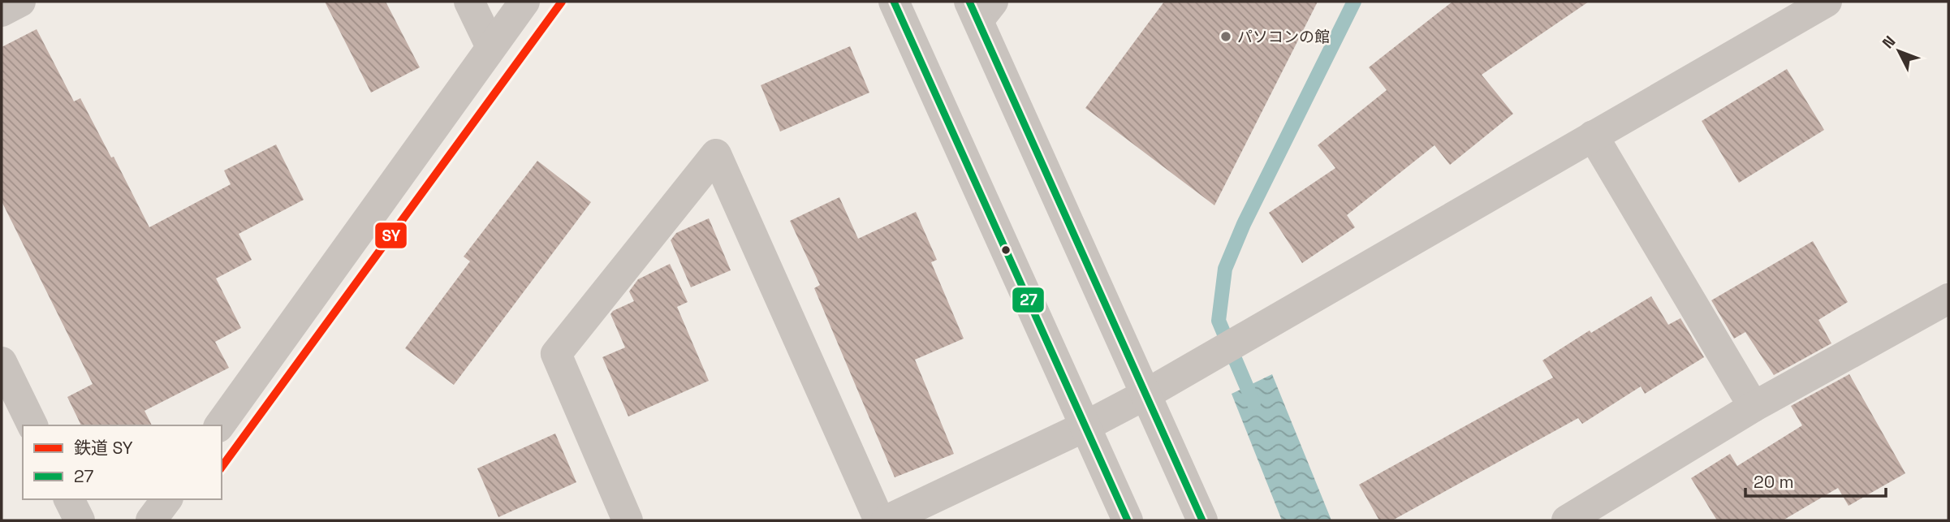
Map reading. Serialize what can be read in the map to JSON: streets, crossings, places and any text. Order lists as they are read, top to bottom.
{
  "places": ["パソコンの館"],
  "lines": ["rail line SY", "transit line 27"],
  "legend": ["鉄道 SY", "27"],
  "scale_bar": "20 m",
  "north": "top left"
}
